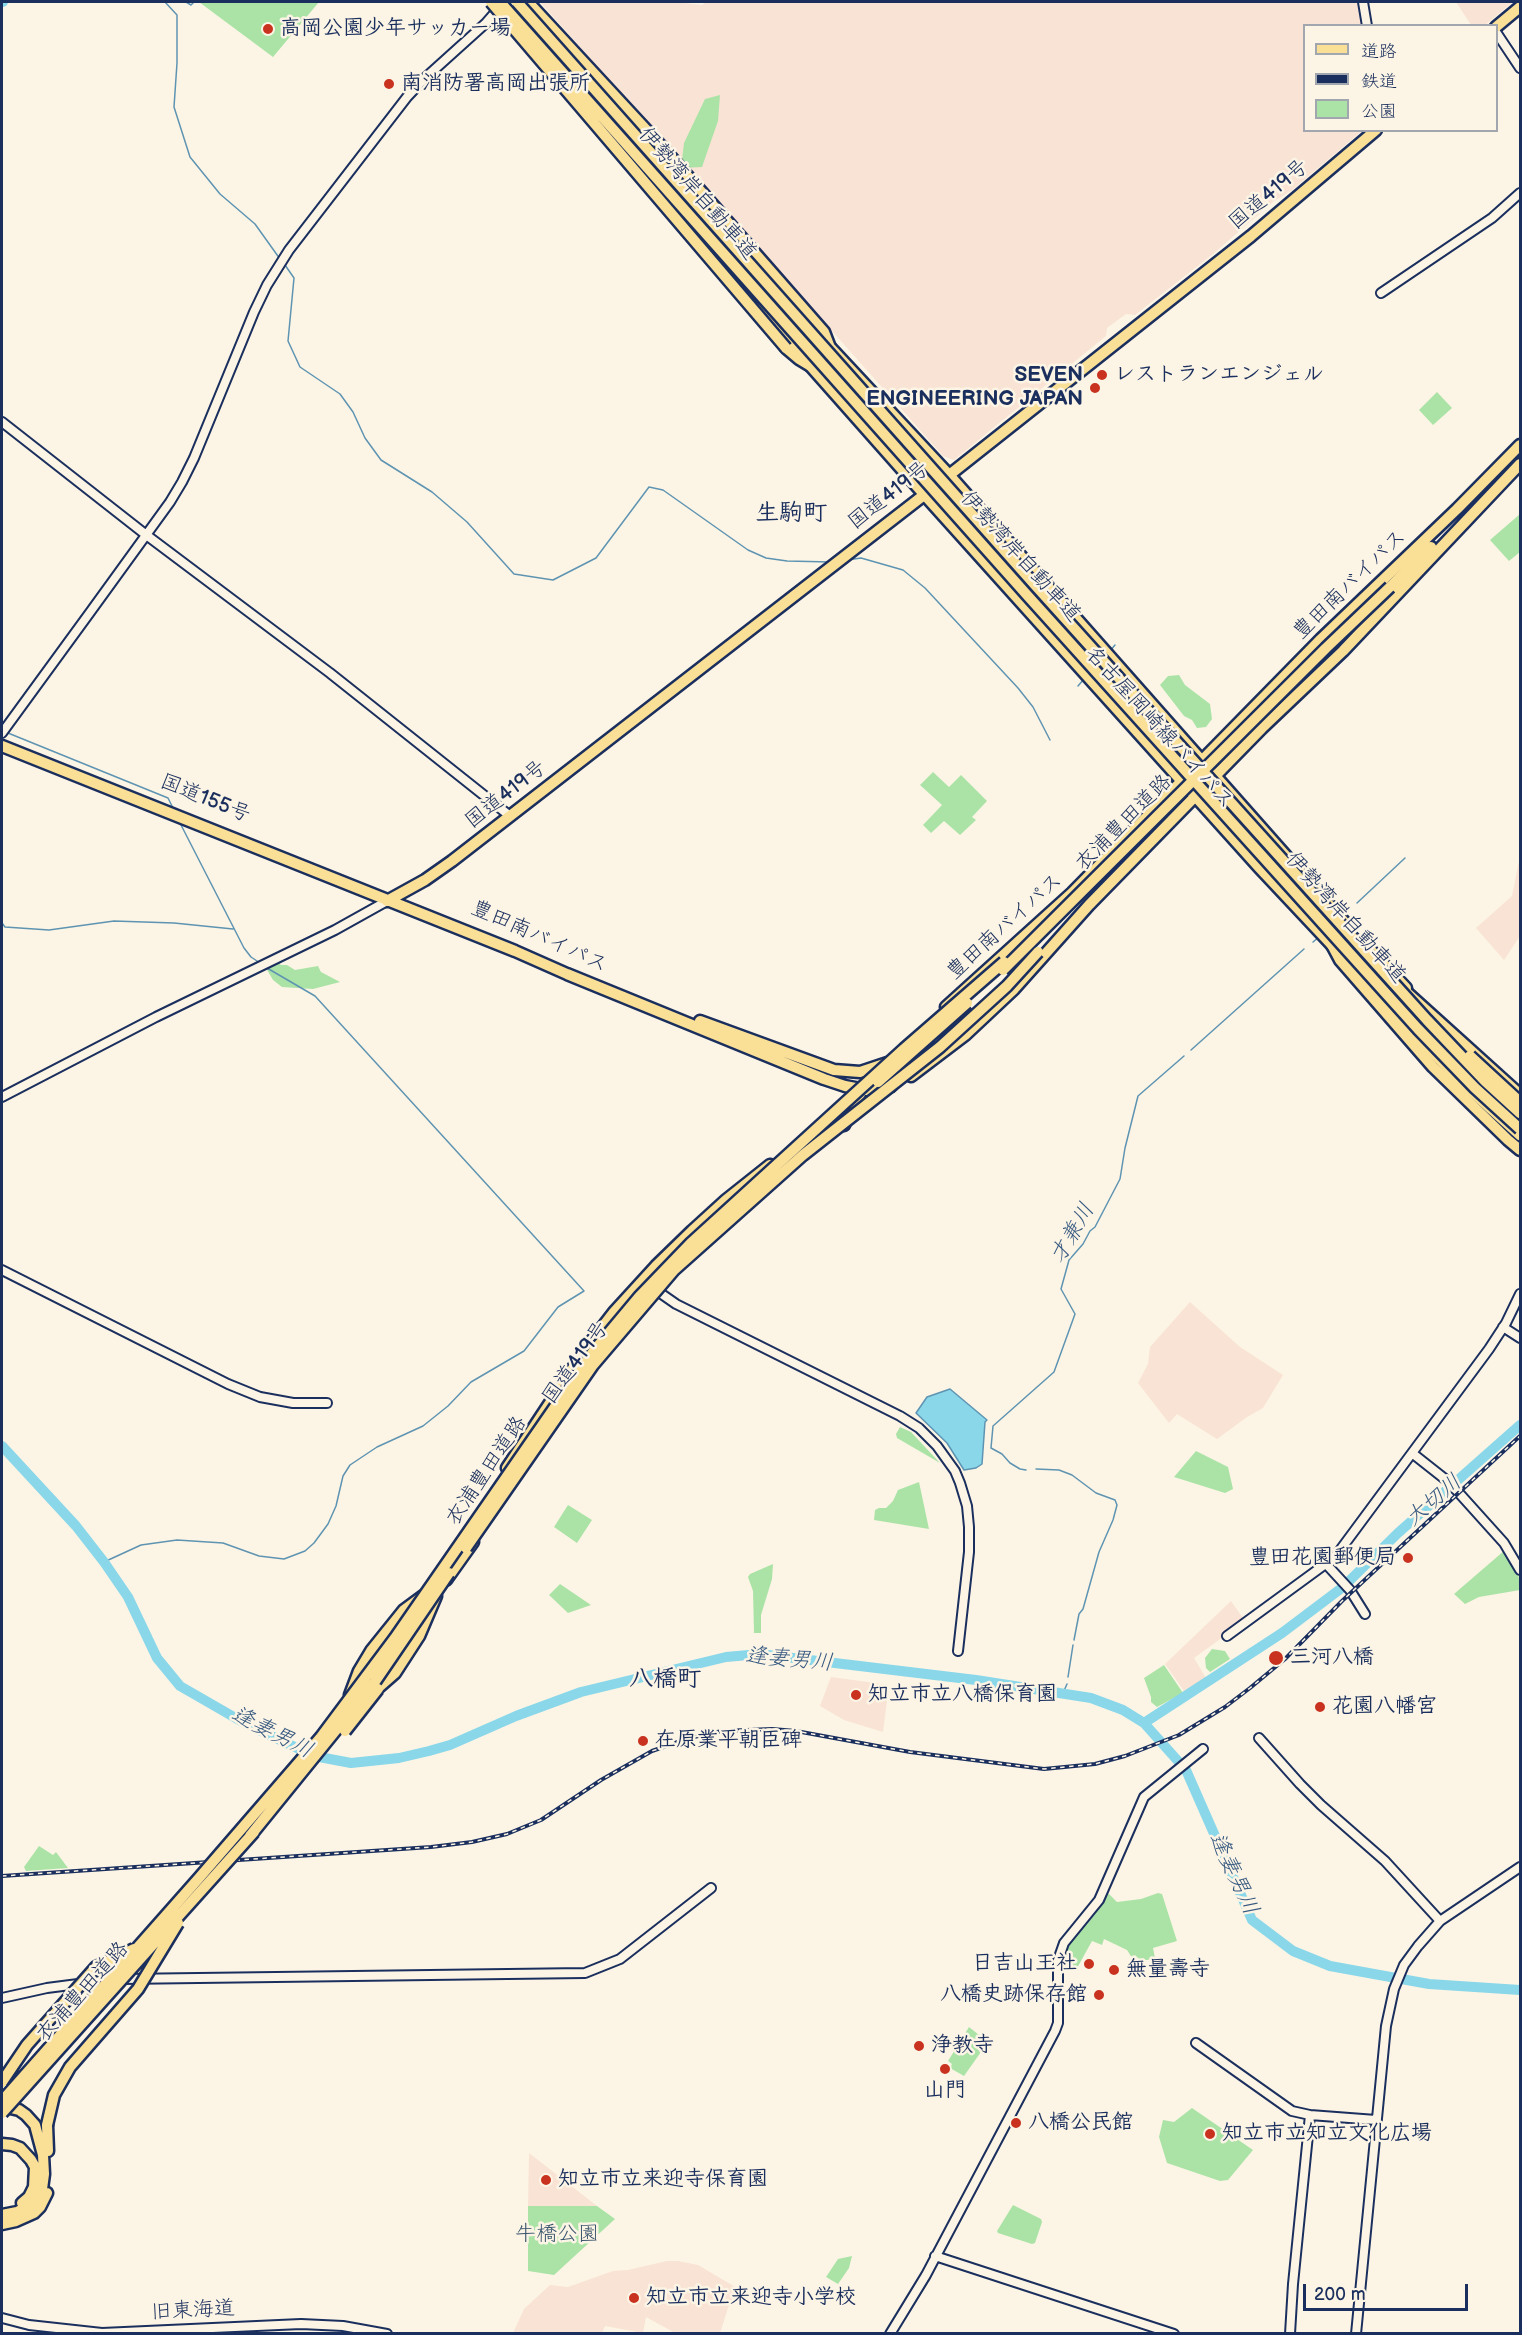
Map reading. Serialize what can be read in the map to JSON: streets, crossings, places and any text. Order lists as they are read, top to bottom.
{
  "streets": {
    "highway": [
      "伊勢湾岸自動車道",
      "国道419号",
      "豊田南バイパス",
      "国道155号",
      "衣浦豊田道路"
    ],
    "main road": ["名古屋岡崎線バイパス"],
    "street": ["旧東海道"]
  },
  "crossings": [
    ["国道419号", "豊田南バイパス"],
    ["国道419号", "名古屋岡崎線バイパス"],
    ["国道419号", "国道155号"],
    ["国道419号", "衣浦豊田道路"],
    ["豊田南バイパス", "名古屋岡崎線バイパス"],
    ["豊田南バイパス", "国道155号"],
    ["豊田南バイパス", "衣浦豊田道路"]
  ],
  "districts": ["生駒町", "八橋町"],
  "water": ["才兼川", "大切川", "逢妻男川"],
  "parks": ["牛橋公園"],
  "places": [
    "高岡公園少年サッカー場",
    "南消防署高岡出張所",
    "レストランエンジェル",
    "SEVEN ENGINEERING JAPAN",
    "豊田花園郵便局",
    "三河八橋",
    "知立市立八橋保育園",
    "花園八幡宮",
    "在原業平朝臣碑",
    "日吉山王社",
    "無量壽寺",
    "八橋史跡保存館",
    "浄教寺",
    "山門",
    "八橋公民館",
    "知立市立知立文化広場",
    "知立市立来迎寺保育園",
    "知立市立来迎寺小学校"
  ],
  "legend": ["道路", "鉄道", "公園"],
  "scale_bar": "200 m"
}
